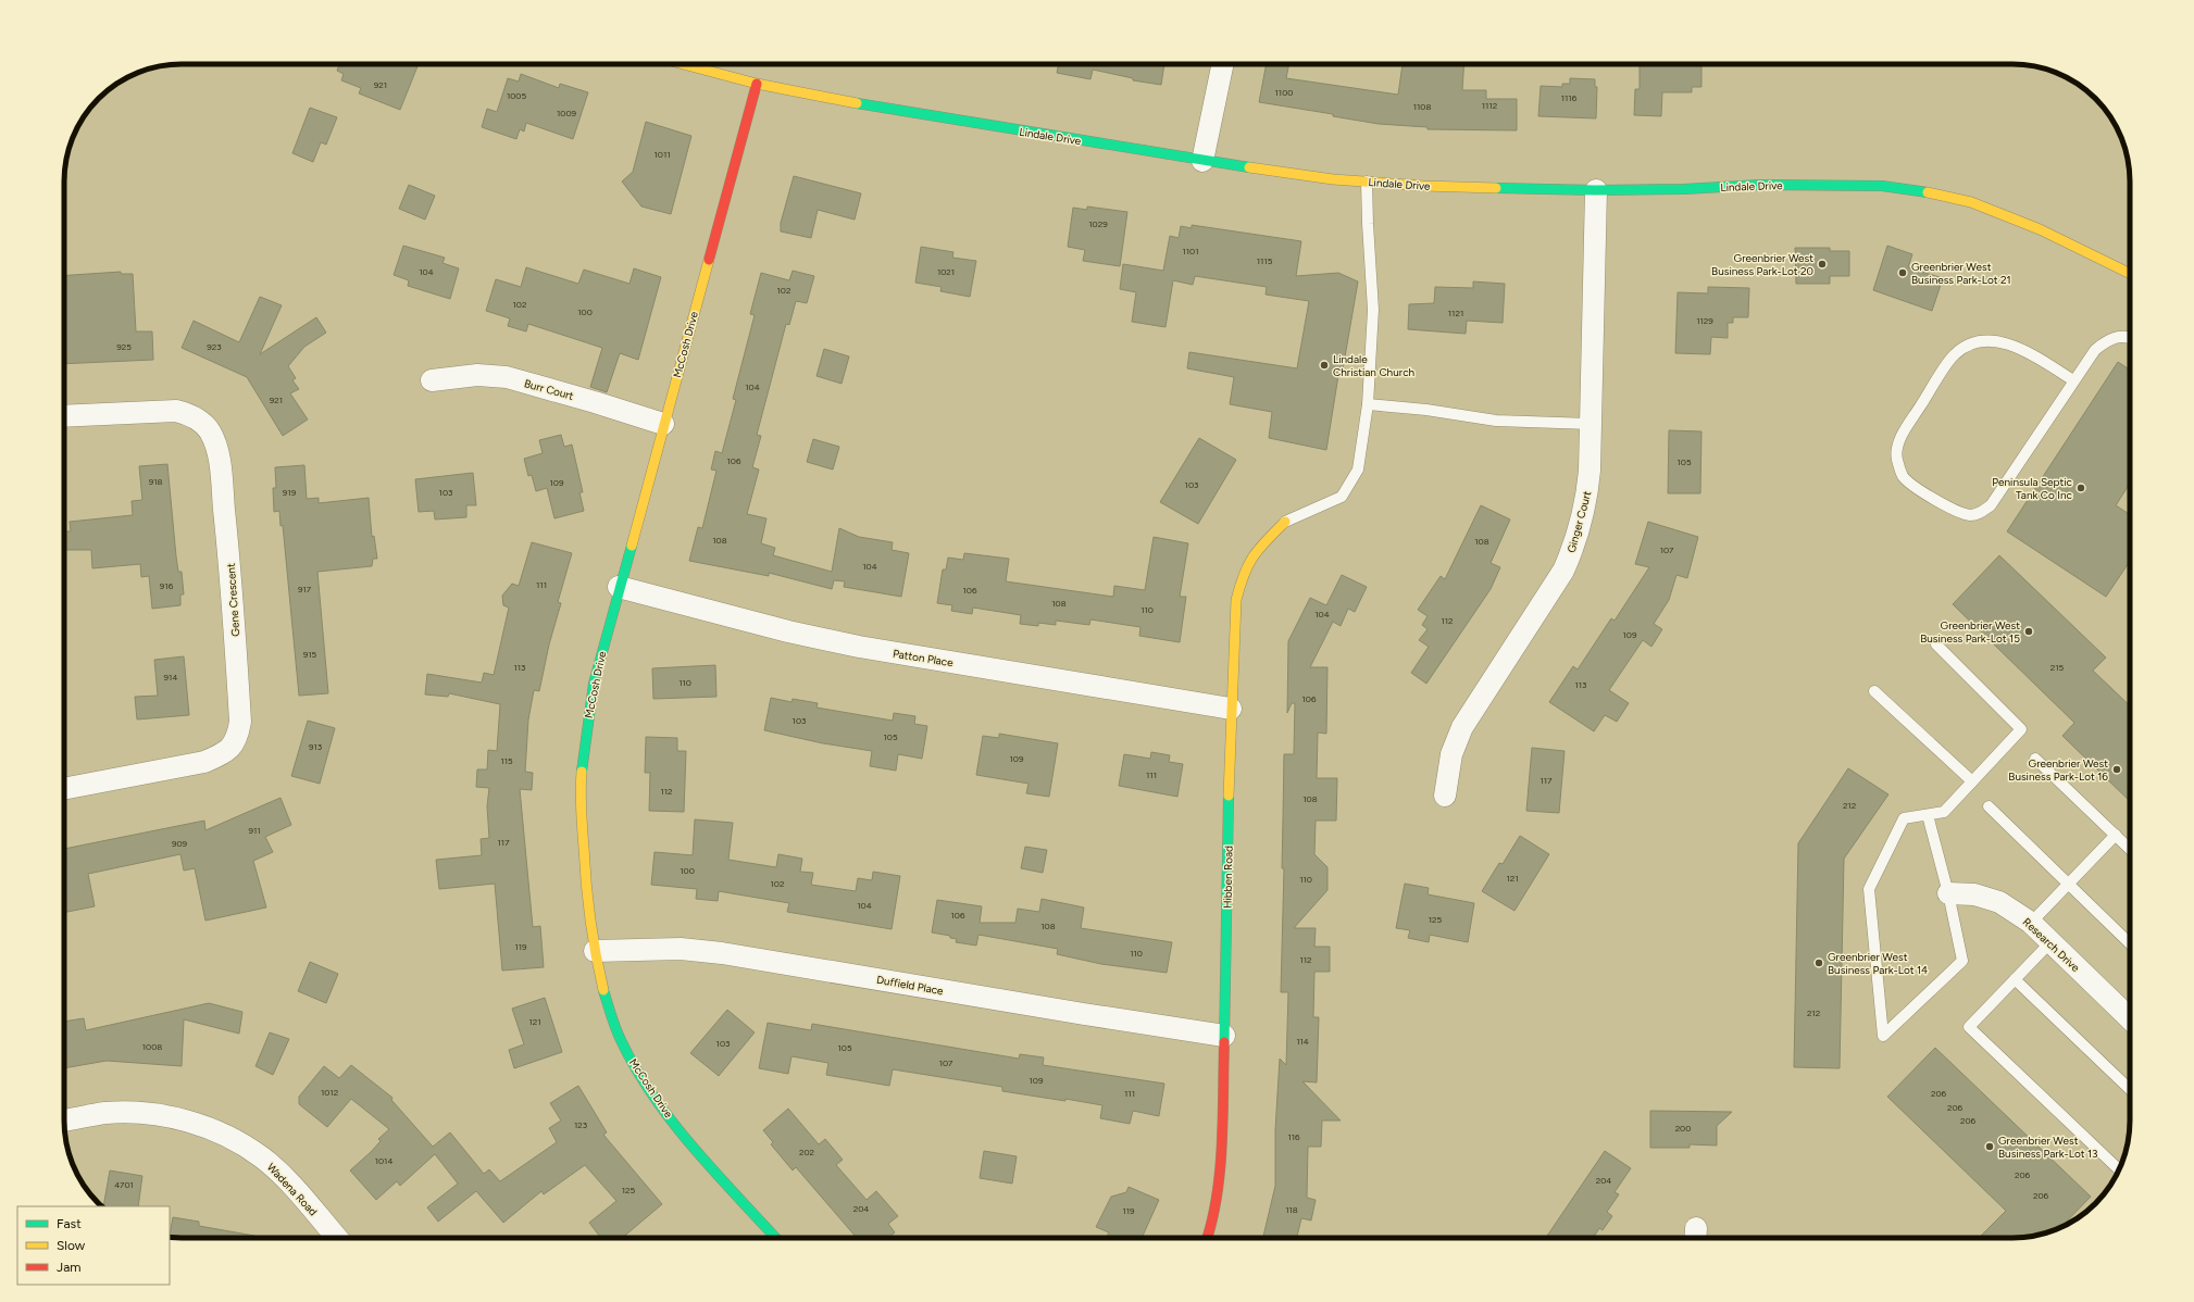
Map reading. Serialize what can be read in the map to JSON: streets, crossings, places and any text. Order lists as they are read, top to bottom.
{
  "streets": {
    "street": [
      "Lindale Drive",
      "McCosh Drive",
      "Burr Court",
      "Ginger Court",
      "Gene Crescent",
      "Patton Place",
      "Hibben Road",
      "Research Drive",
      "Duffield Place",
      "Wadena Road"
    ]
  },
  "crossings": [
    ["Lindale Drive", "McCosh Drive"],
    ["Lindale Drive", "Ginger Court"],
    ["McCosh Drive", "Burr Court"],
    ["McCosh Drive", "Patton Place"],
    ["McCosh Drive", "Duffield Place"],
    ["Patton Place", "Hibben Road"],
    ["Hibben Road", "Duffield Place"]
  ],
  "places": [
    "Greenbrier West Business Park-Lot 20",
    "Greenbrier West Business Park-Lot 21",
    "Lindale Christian Church",
    "Peninsula Septic Tank Co Inc",
    "Greenbrier West Business Park-Lot 15",
    "Greenbrier West Business Park-Lot 16",
    "Greenbrier West Business Park-Lot 14",
    "Greenbrier West Business Park-Lot 13"
  ],
  "house_numbers": [
    "921",
    "1100",
    "1005",
    "1116",
    "1112",
    "1108",
    "1009",
    "1011",
    "1029",
    "1101",
    "1115",
    "104",
    "1021",
    "102",
    "102",
    "100",
    "1121",
    "1129",
    "925",
    "923",
    "104",
    "921",
    "106",
    "105",
    "918",
    "109",
    "103",
    "919",
    "103",
    "108",
    "108",
    "107",
    "104",
    "111",
    "916",
    "917",
    "106",
    "108",
    "110",
    "104",
    "112",
    "109",
    "915",
    "113",
    "215",
    "914",
    "110",
    "113",
    "106",
    "103",
    "105",
    "913",
    "109",
    "115",
    "111",
    "117",
    "112",
    "108",
    "212",
    "911",
    "117",
    "909",
    "100",
    "121",
    "110",
    "102",
    "104",
    "106",
    "125",
    "108",
    "119",
    "110",
    "112",
    "212",
    "121",
    "114",
    "103",
    "1008",
    "105",
    "107",
    "109",
    "1012",
    "111",
    "206",
    "206",
    "206",
    "123",
    "200",
    "116",
    "202",
    "1014",
    "206",
    "204",
    "4701",
    "125",
    "206",
    "204",
    "118",
    "119"
  ],
  "legend": ["Fast", "Slow", "Jam"]
}
